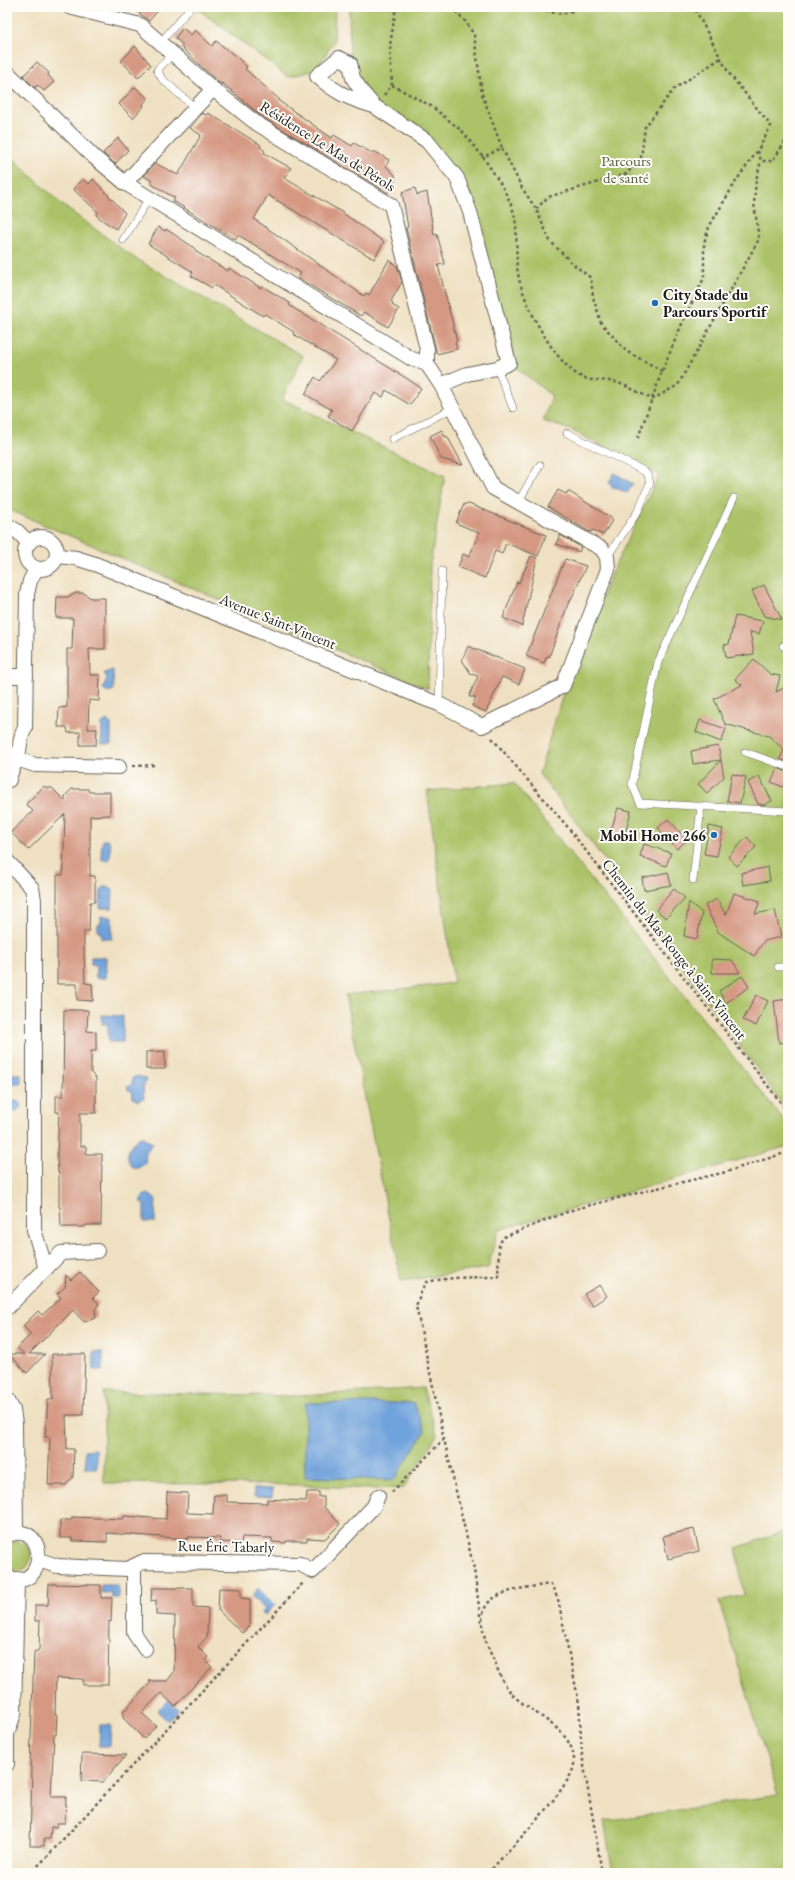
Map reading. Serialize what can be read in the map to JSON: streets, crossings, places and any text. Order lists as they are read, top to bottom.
{
  "streets": {
    "street": ["Résidence Le Mas de Pérols", "Avenue Saint-Vincent", "Rue Éric Tabarly"],
    "path": ["Chemin du Mas Rouge à Saint-Vincent"]
  },
  "crossings": [
    ["Avenue Saint-Vincent", "Chemin du Mas Rouge à Saint-Vincent"]
  ],
  "parks": ["Parcours de santé"],
  "places": ["City Stade du Parcours Sportif", "Mobil Home 266"]
}
